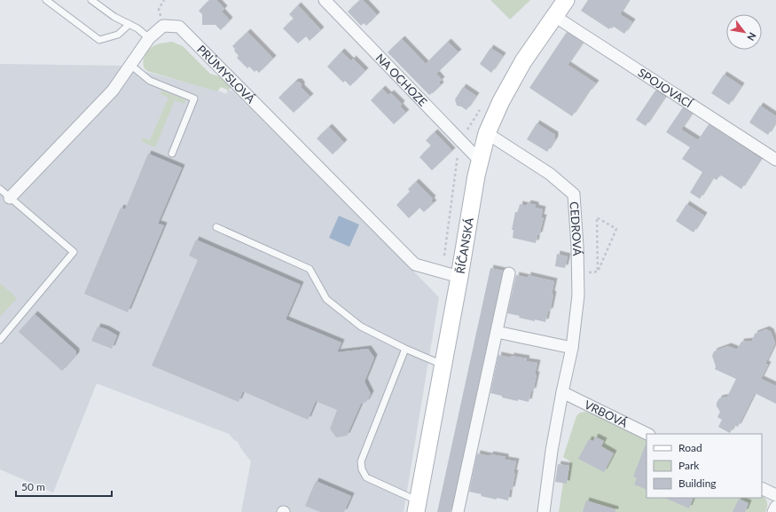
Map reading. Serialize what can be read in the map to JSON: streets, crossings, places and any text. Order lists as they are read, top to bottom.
{
  "streets": {
    "main road": ["ŘÍČANSKÁ"],
    "street": [
      "PRŮMYSLOVÁ",
      "NA OCHOZE",
      "SPOJOVACÍ",
      "CEDROVÁ",
      "VRBOVÁ"
    ]
  },
  "crossings": [
    ["PRŮMYSLOVÁ", "ŘÍČANSKÁ"],
    ["NA OCHOZE", "ŘÍČANSKÁ"],
    ["SPOJOVACÍ", "ŘÍČANSKÁ"],
    ["CEDROVÁ", "ŘÍČANSKÁ"],
    ["CEDROVÁ", "VRBOVÁ"]
  ],
  "legend": ["Road", "Park", "Building"],
  "scale_bar": "50 m",
  "north": "bottom right"
}
